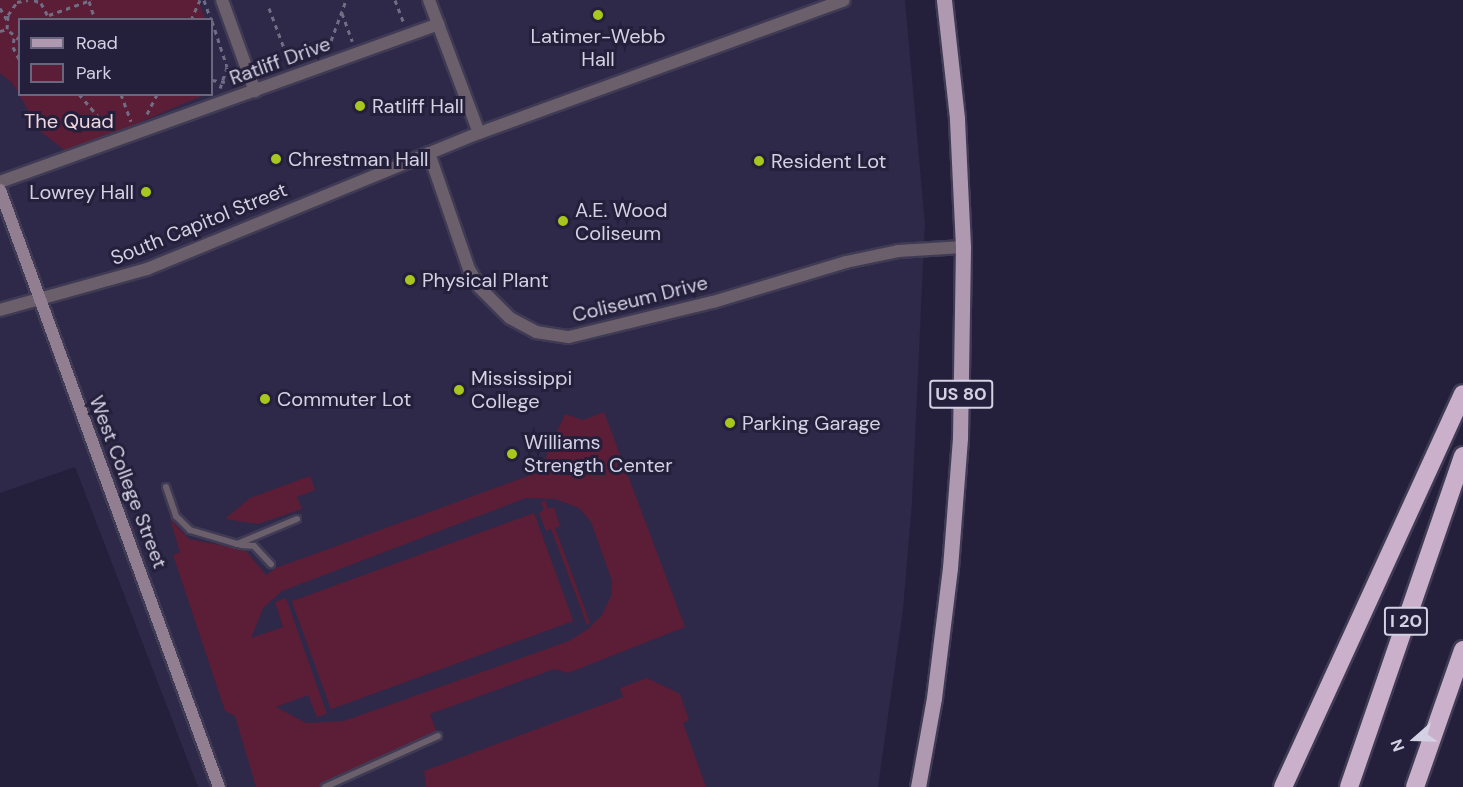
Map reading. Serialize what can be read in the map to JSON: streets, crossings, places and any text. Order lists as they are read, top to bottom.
{
  "streets": {
    "highway": ["I 20"],
    "main road": ["US 80"],
    "street": [
      "Ratliff Drive",
      "South Capitol Street",
      "Coliseum Drive",
      "West College Street"
    ]
  },
  "crossings": [
    ["South Capitol Street", "Coliseum Drive"],
    ["South Capitol Street", "West College Street"],
    ["Coliseum Drive", "US 80"]
  ],
  "parks": ["The Quad"],
  "places": [
    "Latimer-Webb Hall",
    "Ratliff Hall",
    "Chrestman Hall",
    "Resident Lot",
    "Lowrey Hall",
    "A.E. Wood Coliseum",
    "Physical Plant",
    "Mississippi College",
    "Commuter Lot",
    "Parking Garage",
    "Williams Strength Center"
  ],
  "legend": ["Road", "Park"],
  "north": "left"
}
